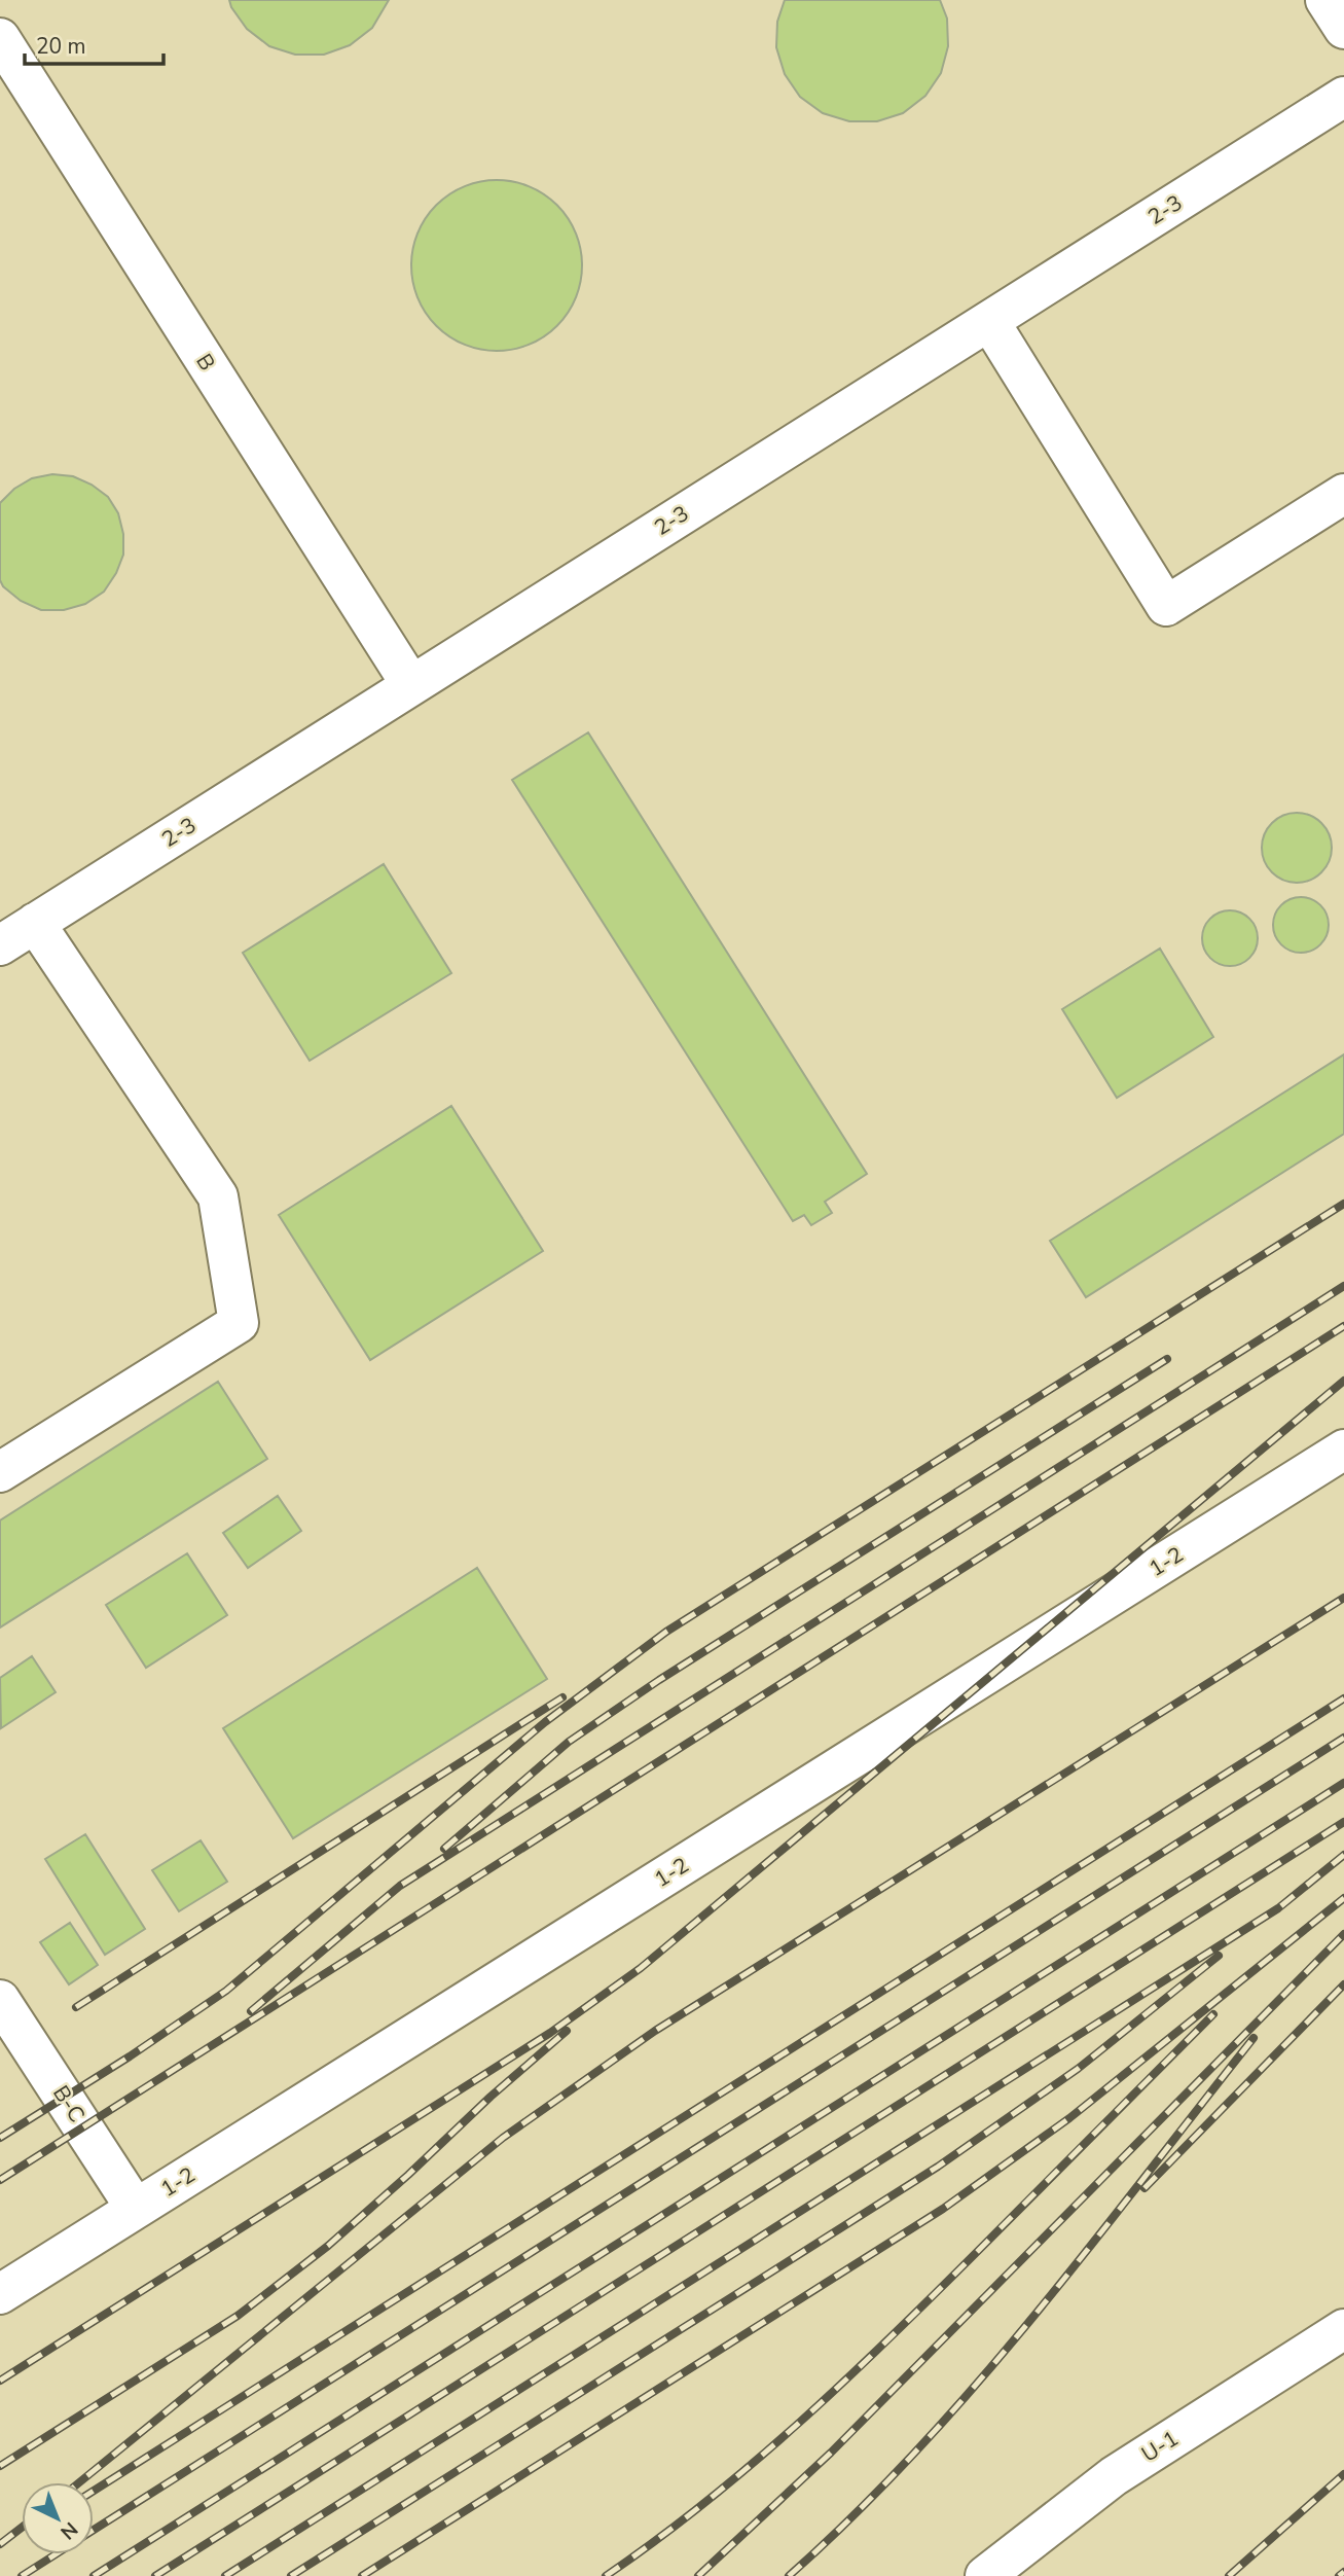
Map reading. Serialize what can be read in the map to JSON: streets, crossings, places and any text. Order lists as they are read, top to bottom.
{
  "streets": {
    "lane": [
      "2-3",
      "B",
      "1-2",
      "B-C",
      "U-1"
    ]
  },
  "crossings": [
    ["2-3", "B"],
    ["1-2", "B-C"]
  ],
  "scale_bar": "20 m",
  "north": "bottom right"
}
